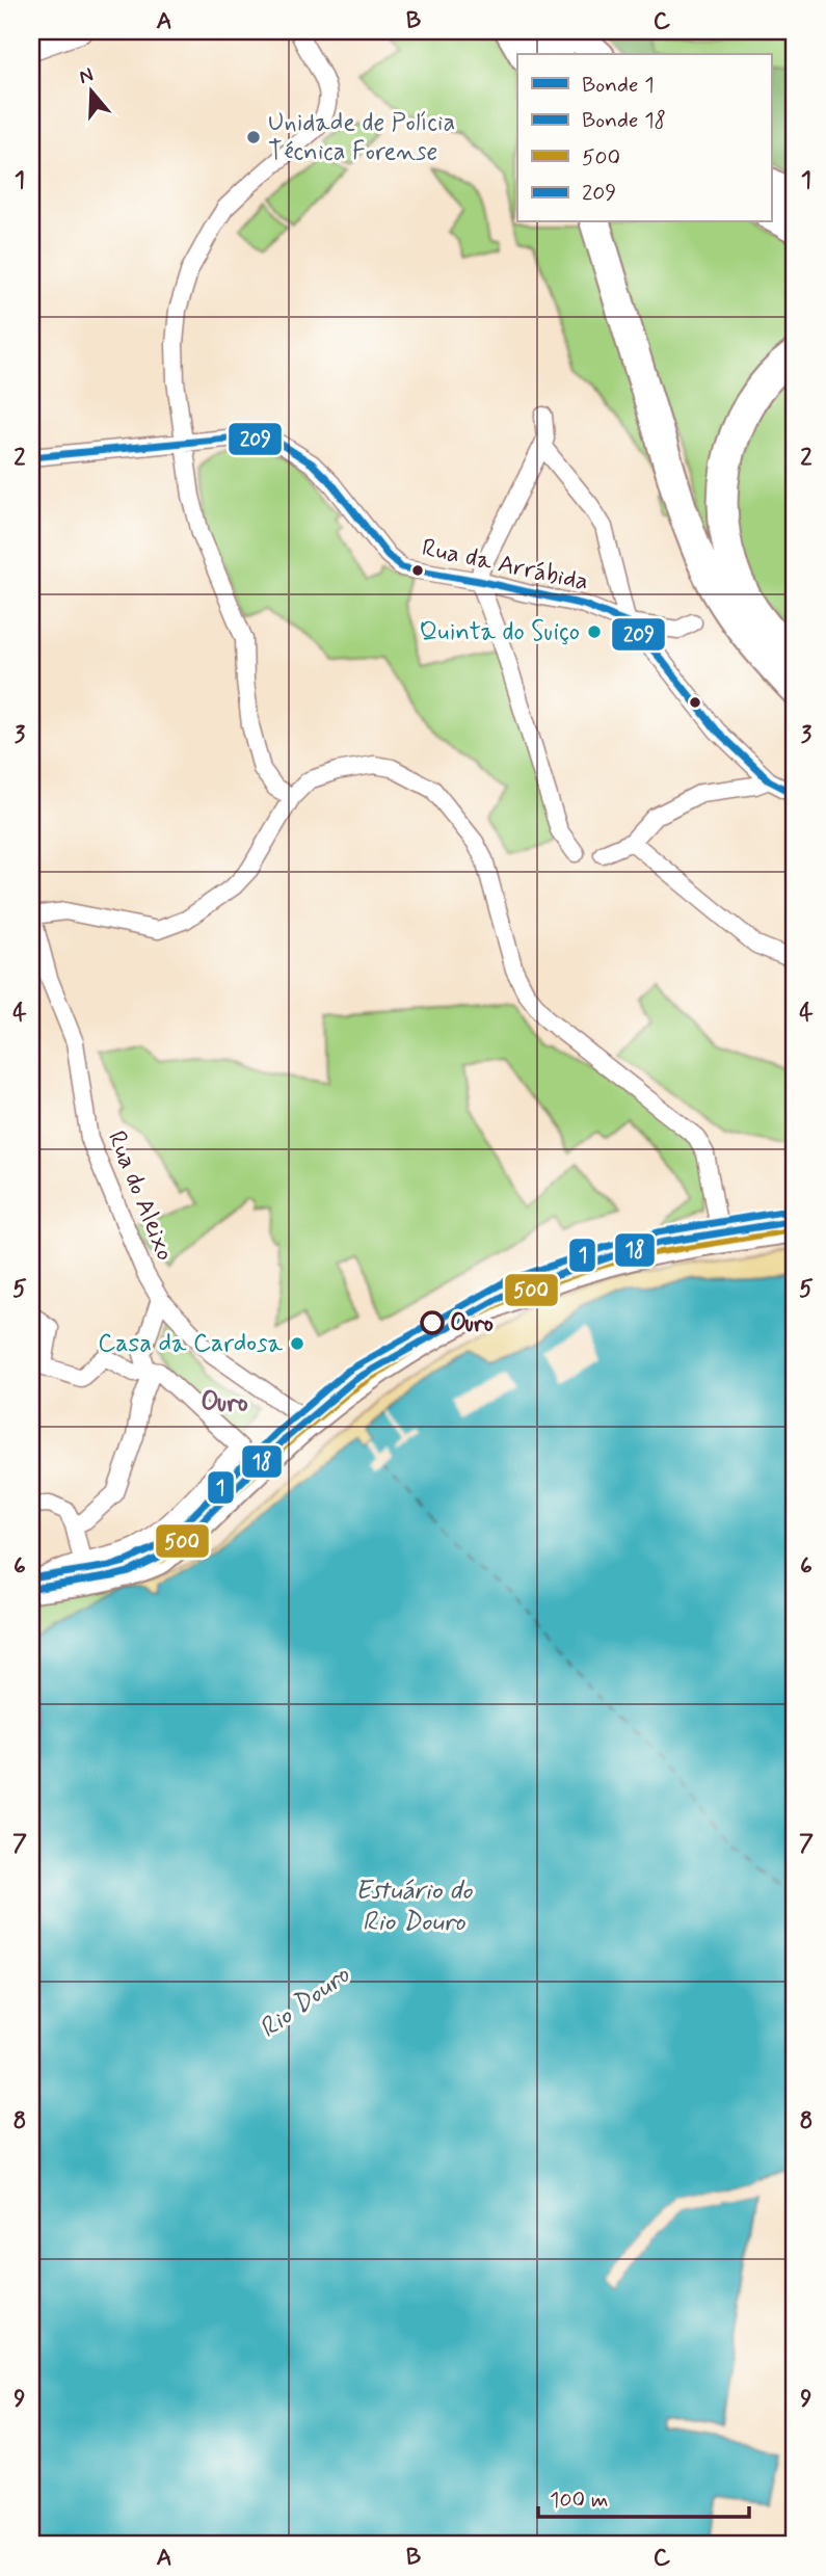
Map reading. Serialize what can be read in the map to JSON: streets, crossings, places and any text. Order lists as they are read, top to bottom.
{
  "streets": {
    "street": ["Rua da Arrábida", "Rua do Aleixo"]
  },
  "districts": ["Ouro"],
  "water": ["Estuário do Rio Douro", "Rio Douro"],
  "places": [
    "Unidade de Polícia Técnica Forense",
    "Quinta do Suiço",
    "Ouro",
    "Casa da Cardosa"
  ],
  "lines": [
    "transit line 209",
    "tram line 1",
    "tram line 18",
    "transit line 500"
  ],
  "legend": [
    "Bonde 1",
    "Bonde 18",
    "500",
    "209"
  ],
  "scale_bar": "100 m",
  "north": "top",
  "grid": {
    "columns": ["A", "B", "C"],
    "rows": [
      "1",
      "2",
      "3",
      "4",
      "5",
      "6",
      "7",
      "8",
      "9"
    ]
  }
}
